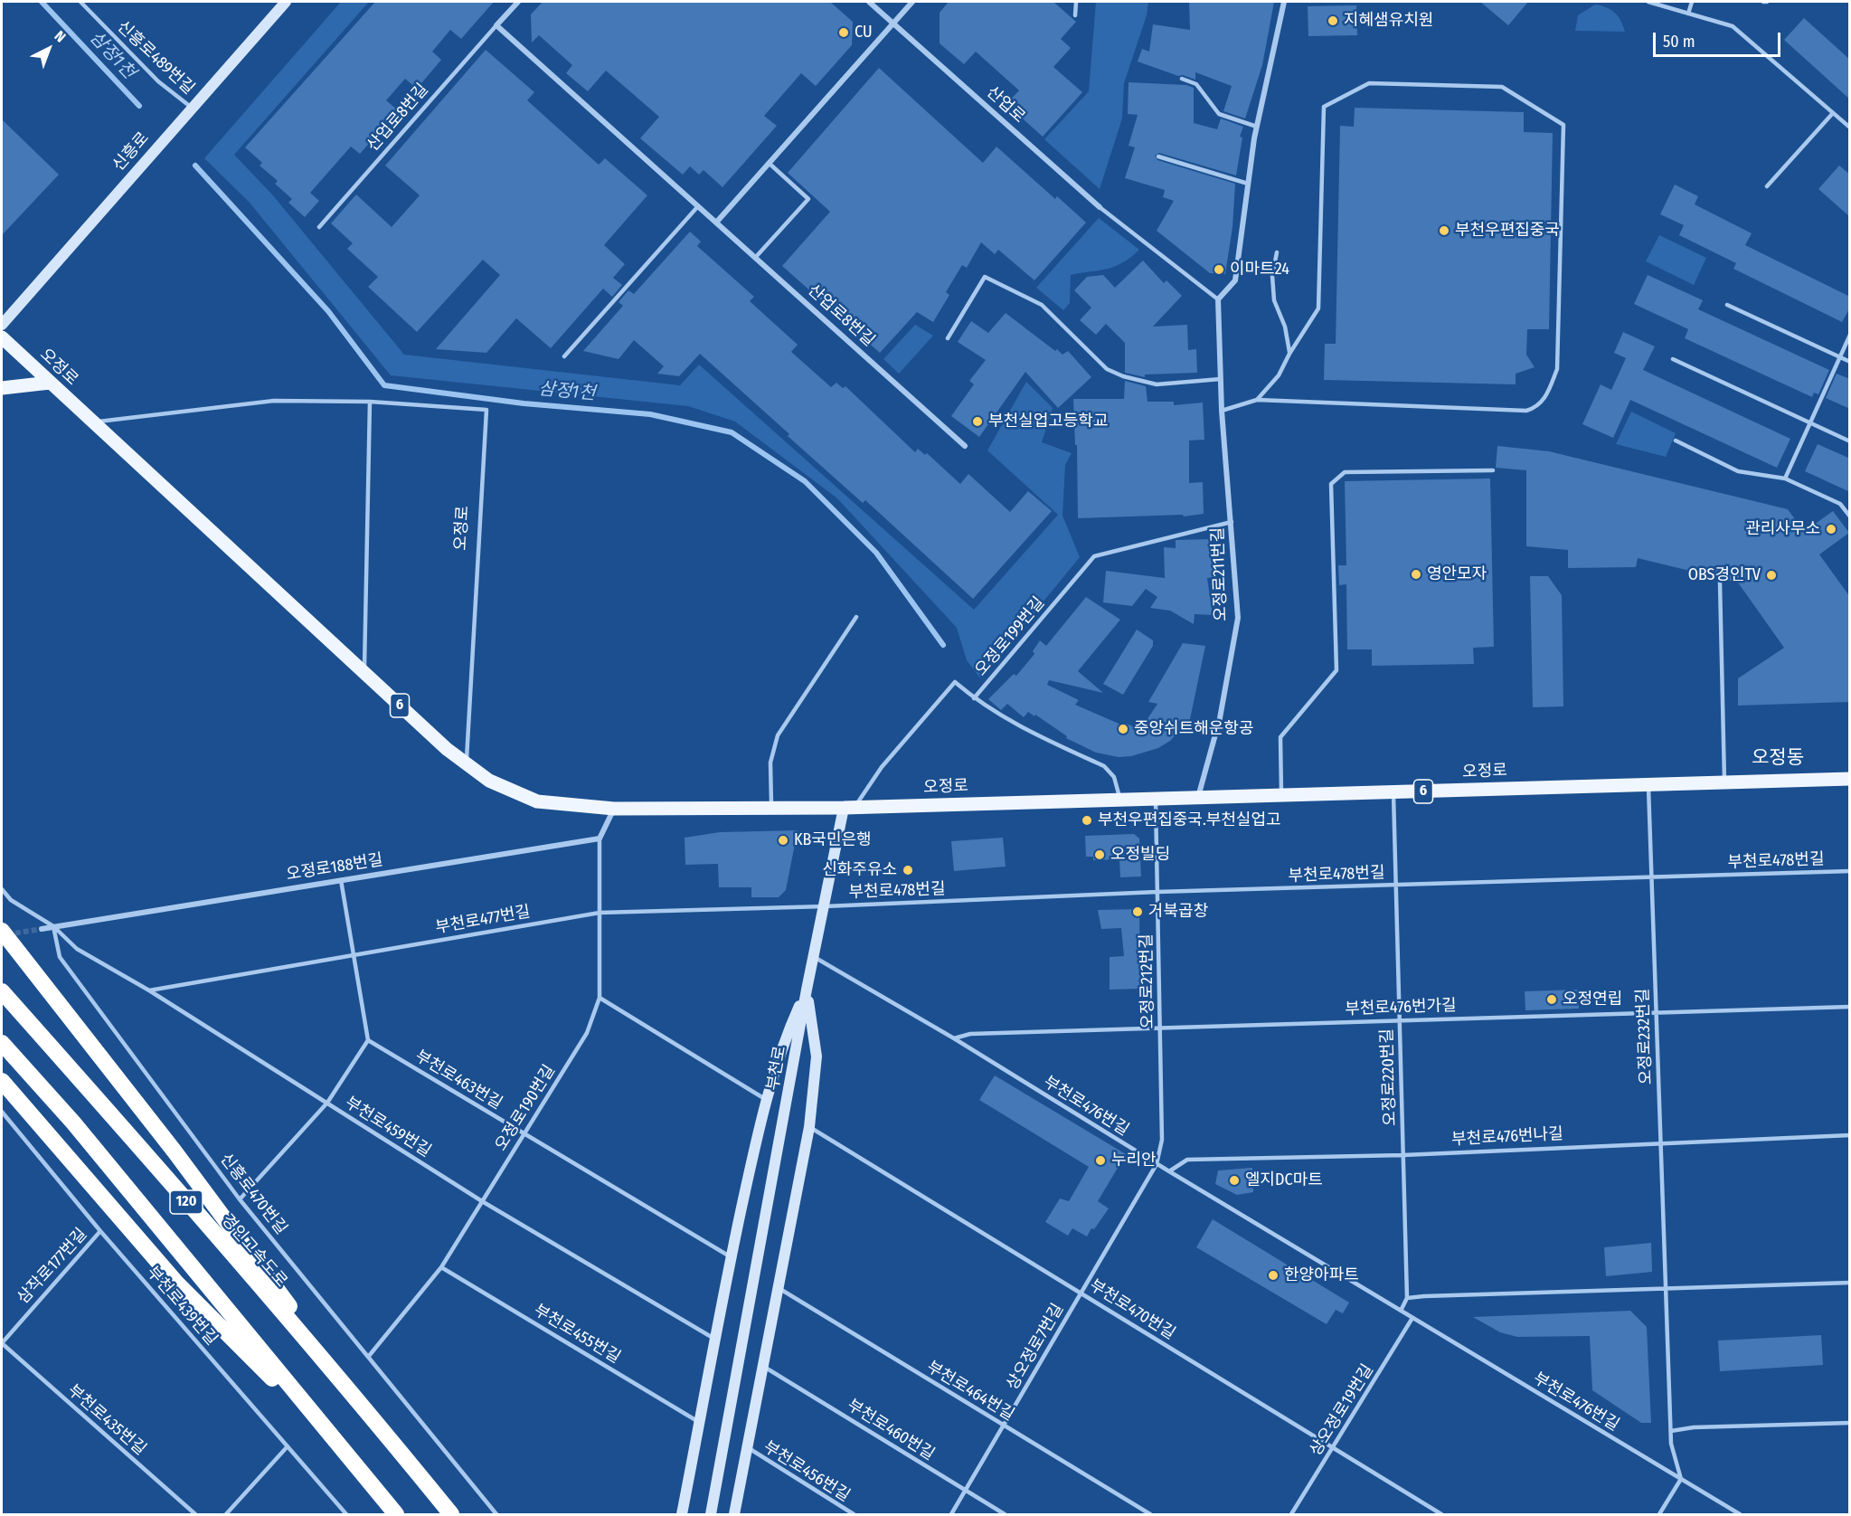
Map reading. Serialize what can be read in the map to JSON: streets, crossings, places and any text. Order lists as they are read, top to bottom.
{
  "streets": {
    "highway": ["120", "경인고속도로"],
    "main road": ["오정로", "6"],
    "street": [
      "산업로",
      "산업로8번길",
      "신흥로",
      "오정로211번길",
      "오정로188번길",
      "부천로"
    ],
    "lane": [
      "신흥로489번길",
      "오정로199번길",
      "부천로478번길",
      "부천로477번길",
      "오정로212번길",
      "부천로476번가길",
      "오정로232번길",
      "오정로220번길",
      "부천로463번길",
      "부천로476번길",
      "오정로190번길",
      "부천로459번길",
      "부천로476번나길",
      "신흥로470번길",
      "삼작로177번길",
      "부천로439번길",
      "부천로470번길",
      "부천로455번길",
      "상오정로7번길",
      "부천로464번길",
      "상오정로19번길",
      "부천로435번길",
      "부천로460번길",
      "부천로456번길"
    ]
  },
  "crossings": [
    ["신흥로489번길", "신흥로"],
    ["오정로", "오정로211번길"],
    ["오정로", "오정로199번길"],
    ["오정로", "오정로212번길"],
    ["오정로", "오정로232번길"],
    ["오정로", "부천로"],
    ["오정로", "오정로220번길"],
    ["오정로211번길", "오정로199번길"],
    ["오정로199번길", "부천로"],
    ["부천로478번길", "부천로477번길"],
    ["부천로478번길", "오정로212번길"],
    ["부천로478번길", "오정로232번길"],
    ["부천로478번길", "부천로"],
    ["부천로478번길", "오정로220번길"],
    ["오정로188번길", "오정로190번길"],
    ["오정로188번길", "부천로459번길"],
    ["오정로188번길", "신흥로470번길"],
    ["부천로477번길", "부천로"],
    ["부천로477번길", "오정로190번길"],
    ["부천로477번길", "부천로459번길"],
    ["오정로212번길", "부천로476번가길"],
    ["오정로212번길", "부천로476번길"],
    ["오정로212번길", "상오정로7번길"],
    ["부천로476번가길", "오정로232번길"],
    ["부천로476번가길", "오정로220번길"],
    ["부천로476번가길", "부천로476번길"],
    ["오정로232번길", "부천로476번길"],
    ["오정로232번길", "부천로476번나길"],
    ["부천로", "부천로476번길"],
    ["부천로", "오정로190번길"],
    ["오정로220번길", "부천로476번나길"],
    ["부천로463번길", "오정로190번길"],
    ["부천로476번길", "부천로476번나길"],
    ["부천로476번길", "상오정로7번길"],
    ["부천로476번길", "상오정로19번길"],
    ["오정로190번길", "부천로459번길"],
    ["오정로190번길", "신흥로470번길"],
    ["오정로190번길", "부천로455번길"],
    ["부천로459번길", "신흥로470번길"],
    ["삼작로177번길", "부천로439번길"],
    ["삼작로177번길", "부천로435번길"],
    ["부천로470번길", "상오정로7번길"],
    ["부천로470번길", "상오정로19번길"],
    ["상오정로7번길", "부천로464번길"],
    ["상오정로7번길", "부천로460번길"]
  ],
  "districts": ["오정동"],
  "water": ["삼정1천"],
  "places": [
    "지혜샘유치원",
    "CU",
    "부천우편집중국",
    "이마트24",
    "부천실업고등학교",
    "관리사무소",
    "영안모자",
    "OBS경인TV",
    "중앙쉬트해운항공",
    "부천우편집중국.부천실업고",
    "KB국민은행",
    "오정빌딩",
    "신화주유소",
    "거북곱창",
    "오정연립",
    "누리안",
    "엘지DC마트",
    "한양아파트"
  ],
  "scale_bar": "50 m",
  "north": "top right"
}
